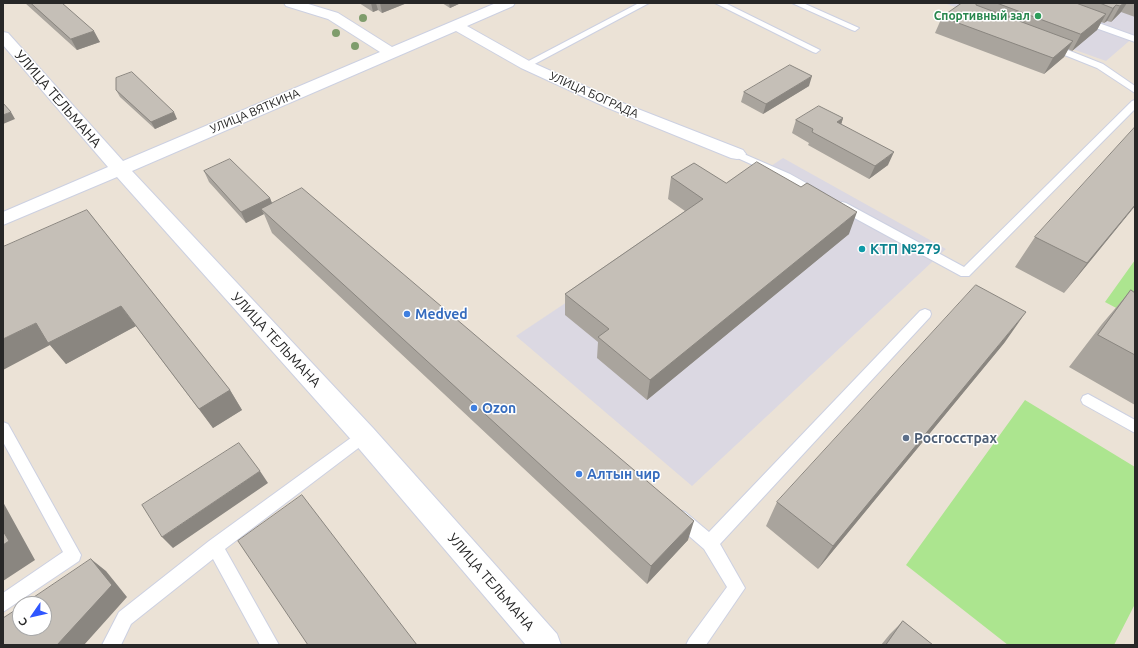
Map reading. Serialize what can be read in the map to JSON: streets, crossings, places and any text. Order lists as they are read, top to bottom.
{
  "streets": {
    "street": ["УЛИЦА БОГРАДА", "УЛИЦА ТЕЛЬМАНА", "УЛИЦА ВЯТКИНА"]
  },
  "crossings": [
    ["УЛИЦА БОГРАДА", "УЛИЦА ВЯТКИНА"],
    ["УЛИЦА ТЕЛЬМАНА", "УЛИЦА ВЯТКИНА"]
  ],
  "places": [
    "Спортивный зал",
    "КТП №279",
    "Medved",
    "Ozon",
    "Росгосстрах",
    "Алтын чир"
  ],
  "north": "bottom left"
}
